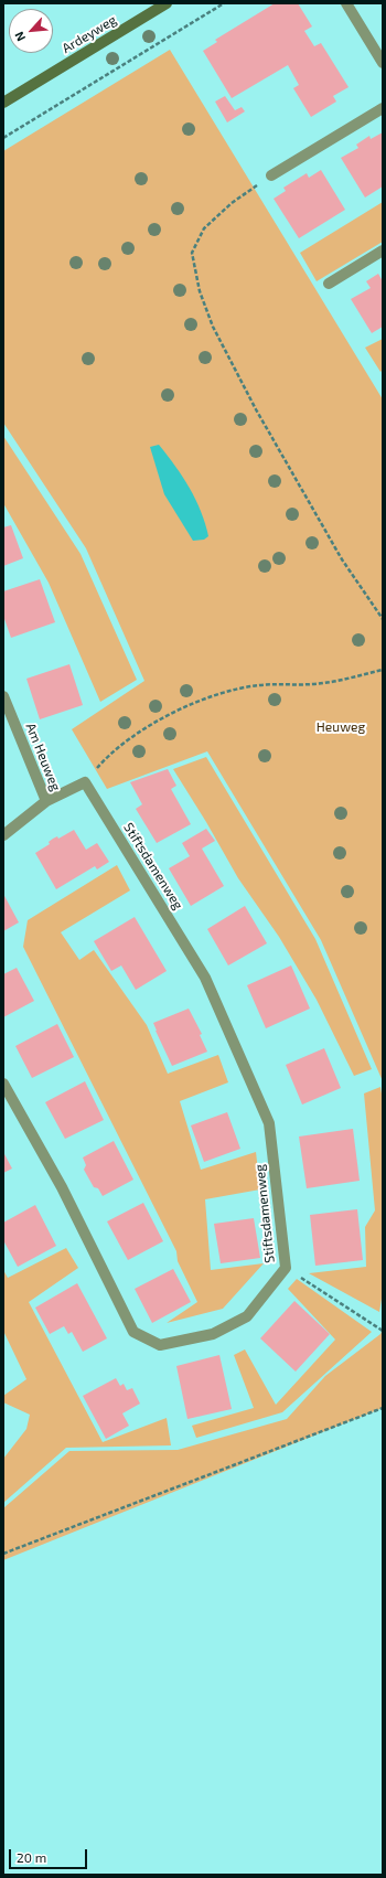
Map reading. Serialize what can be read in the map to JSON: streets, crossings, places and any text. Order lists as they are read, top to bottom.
{
  "streets": {
    "main road": ["Ardeyweg"],
    "street": ["Am Heuweg", "Stiftsdamenweg"]
  },
  "parks": ["Heuweg"],
  "scale_bar": "20 m",
  "north": "bottom left"
}
